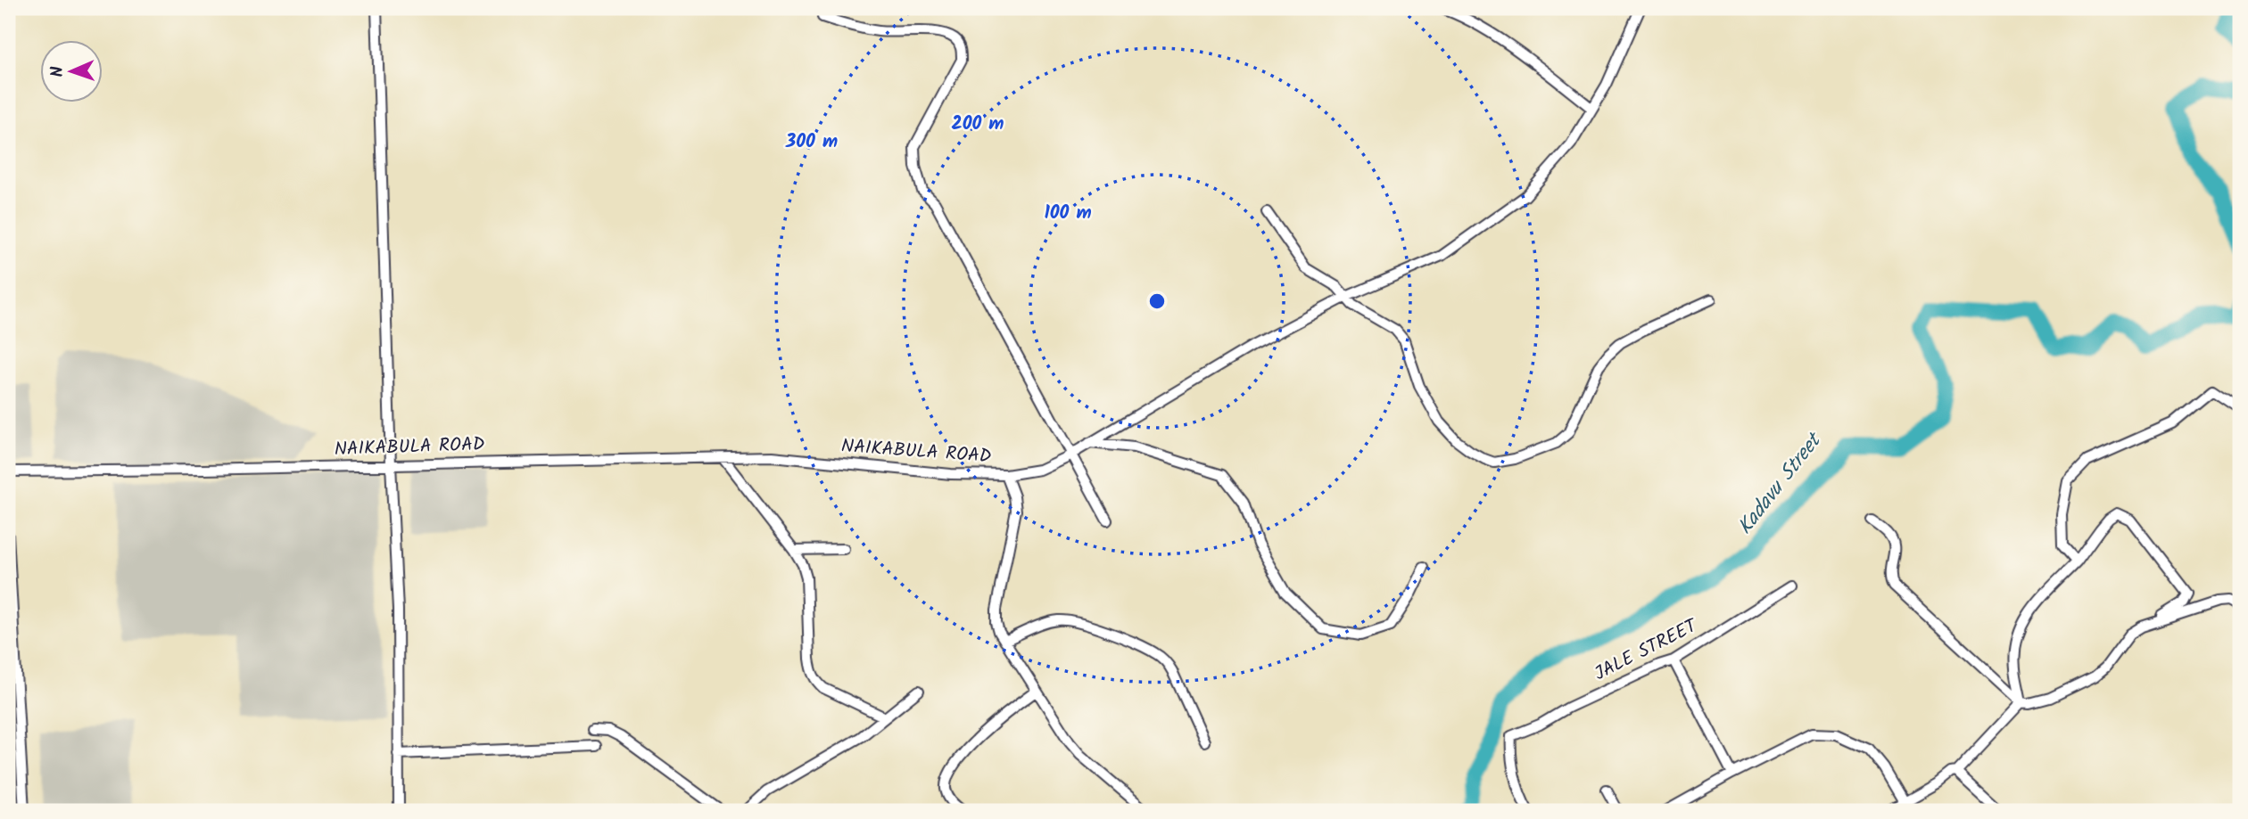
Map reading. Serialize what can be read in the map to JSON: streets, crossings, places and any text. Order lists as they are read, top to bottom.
{
  "streets": {
    "street": ["NAIKABULA ROAD", "JALE STREET"]
  },
  "water": ["Kadavu Street"],
  "north": "left",
  "rings": ["200 m", "300 m", "100 m"]
}
